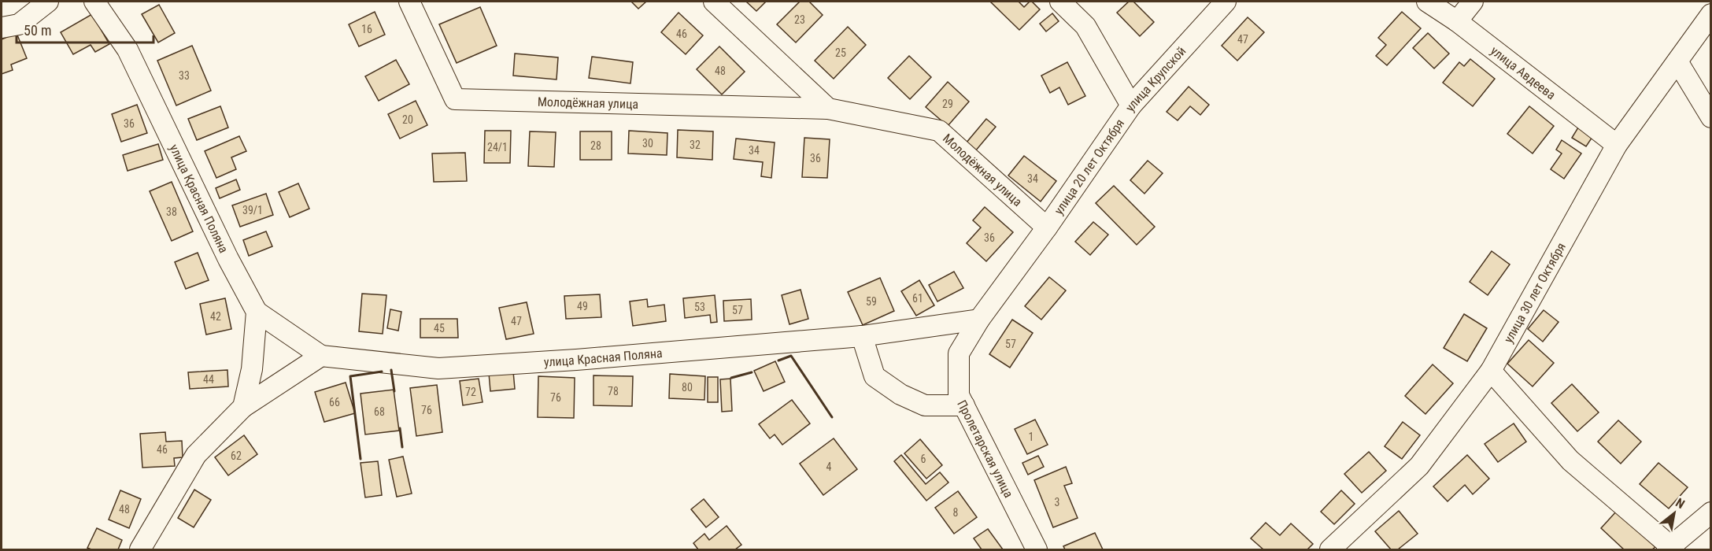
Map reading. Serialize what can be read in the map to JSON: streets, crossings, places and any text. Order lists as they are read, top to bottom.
{
  "streets": {
    "street": [
      "улица Крупской",
      "улица Авдеева",
      "Молодёжная улица",
      "улица 20 лет Октября",
      "улица Красная Поляна",
      "улица 30 лет Октября",
      "Пролетарская улица"
    ]
  },
  "crossings": [
    ["улица Крупской", "улица 20 лет Октября"],
    ["улица Авдеева", "улица 30 лет Октября"],
    ["Молодёжная улица", "улица 20 лет Октября"],
    ["Молодёжная улица", "Пролетарская улица"],
    ["улица 20 лет Октября", "Пролетарская улица"],
    ["улица Красная Поляна", "Пролетарская улица"]
  ],
  "house_numbers": [
    "23",
    "16",
    "46",
    "47",
    "25",
    "48",
    "33",
    "29",
    "20",
    "36",
    "30",
    "32",
    "28",
    "24/1",
    "34",
    "36",
    "34",
    "39/1",
    "38",
    "36",
    "61",
    "59",
    "49",
    "53",
    "57",
    "42",
    "47",
    "45",
    "57",
    "44",
    "80",
    "78",
    "72",
    "76",
    "66",
    "76",
    "68",
    "1",
    "46",
    "62",
    "6",
    "4",
    "3",
    "48",
    "8"
  ],
  "scale_bar": "50 m",
  "north": "top right"
}
